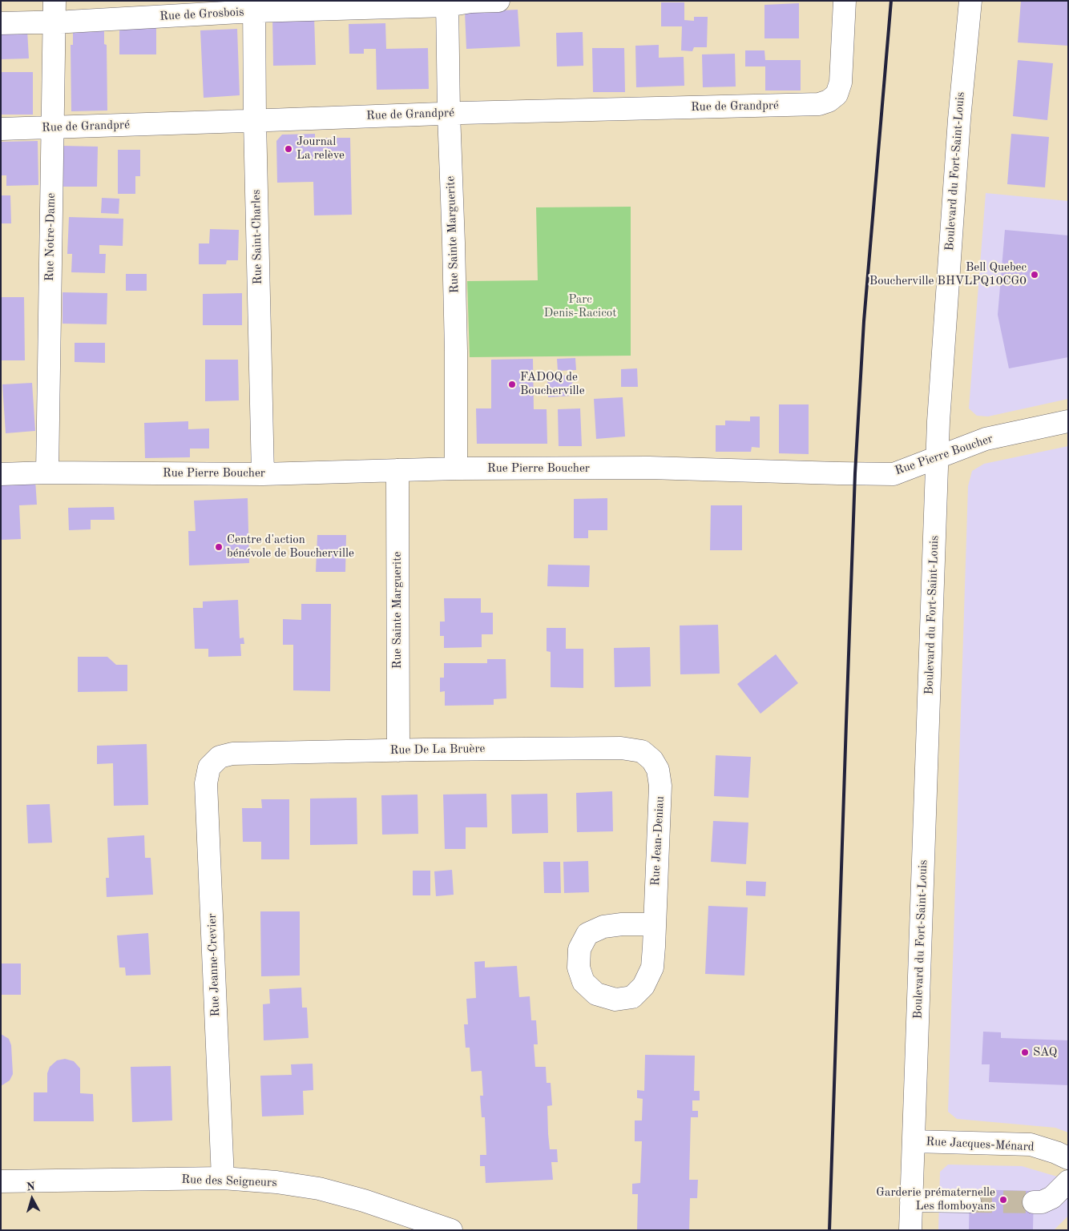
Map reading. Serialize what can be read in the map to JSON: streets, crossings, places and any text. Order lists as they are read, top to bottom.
{
  "streets": {
    "street": [
      "Rue de Grosbois",
      "Rue de Grandpré",
      "Boulevard du Fort-Saint-Louis",
      "Rue Sainte Marguerite",
      "Rue Notre-Dame",
      "Rue Saint-Charles",
      "Rue Pierre Boucher",
      "Rue De La Bruère",
      "Rue Jean-Deniau",
      "Rue Jeanne-Crevier",
      "Rue Jacques-Ménard",
      "Rue des Seigneurs"
    ]
  },
  "crossings": [
    ["Rue de Grosbois", "Rue Sainte Marguerite"],
    ["Rue de Grosbois", "Rue Notre-Dame"],
    ["Rue de Grosbois", "Rue Saint-Charles"],
    ["Rue de Grandpré", "Rue Sainte Marguerite"],
    ["Rue de Grandpré", "Rue Notre-Dame"],
    ["Rue de Grandpré", "Rue Saint-Charles"],
    ["Boulevard du Fort-Saint-Louis", "Rue Pierre Boucher"],
    ["Boulevard du Fort-Saint-Louis", "Rue Jacques-Ménard"],
    ["Rue Sainte Marguerite", "Rue Pierre Boucher"],
    ["Rue Sainte Marguerite", "Rue De La Bruère"],
    ["Rue Notre-Dame", "Rue Pierre Boucher"],
    ["Rue Saint-Charles", "Rue Pierre Boucher"],
    ["Rue De La Bruère", "Rue Jean-Deniau"],
    ["Rue De La Bruère", "Rue Jeanne-Crevier"],
    ["Rue Jeanne-Crevier", "Rue des Seigneurs"]
  ],
  "parks": ["Parc Denis-Racicot"],
  "places": [
    "Journal La relève",
    "Bell Quebec Boucherville BHVLPQ10CG0",
    "FADOQ de Boucherville",
    "Centre d'action bénévole de Boucherville",
    "SAQ",
    "Garderie prématernelle Les flomboyans"
  ],
  "north": "top"
}
